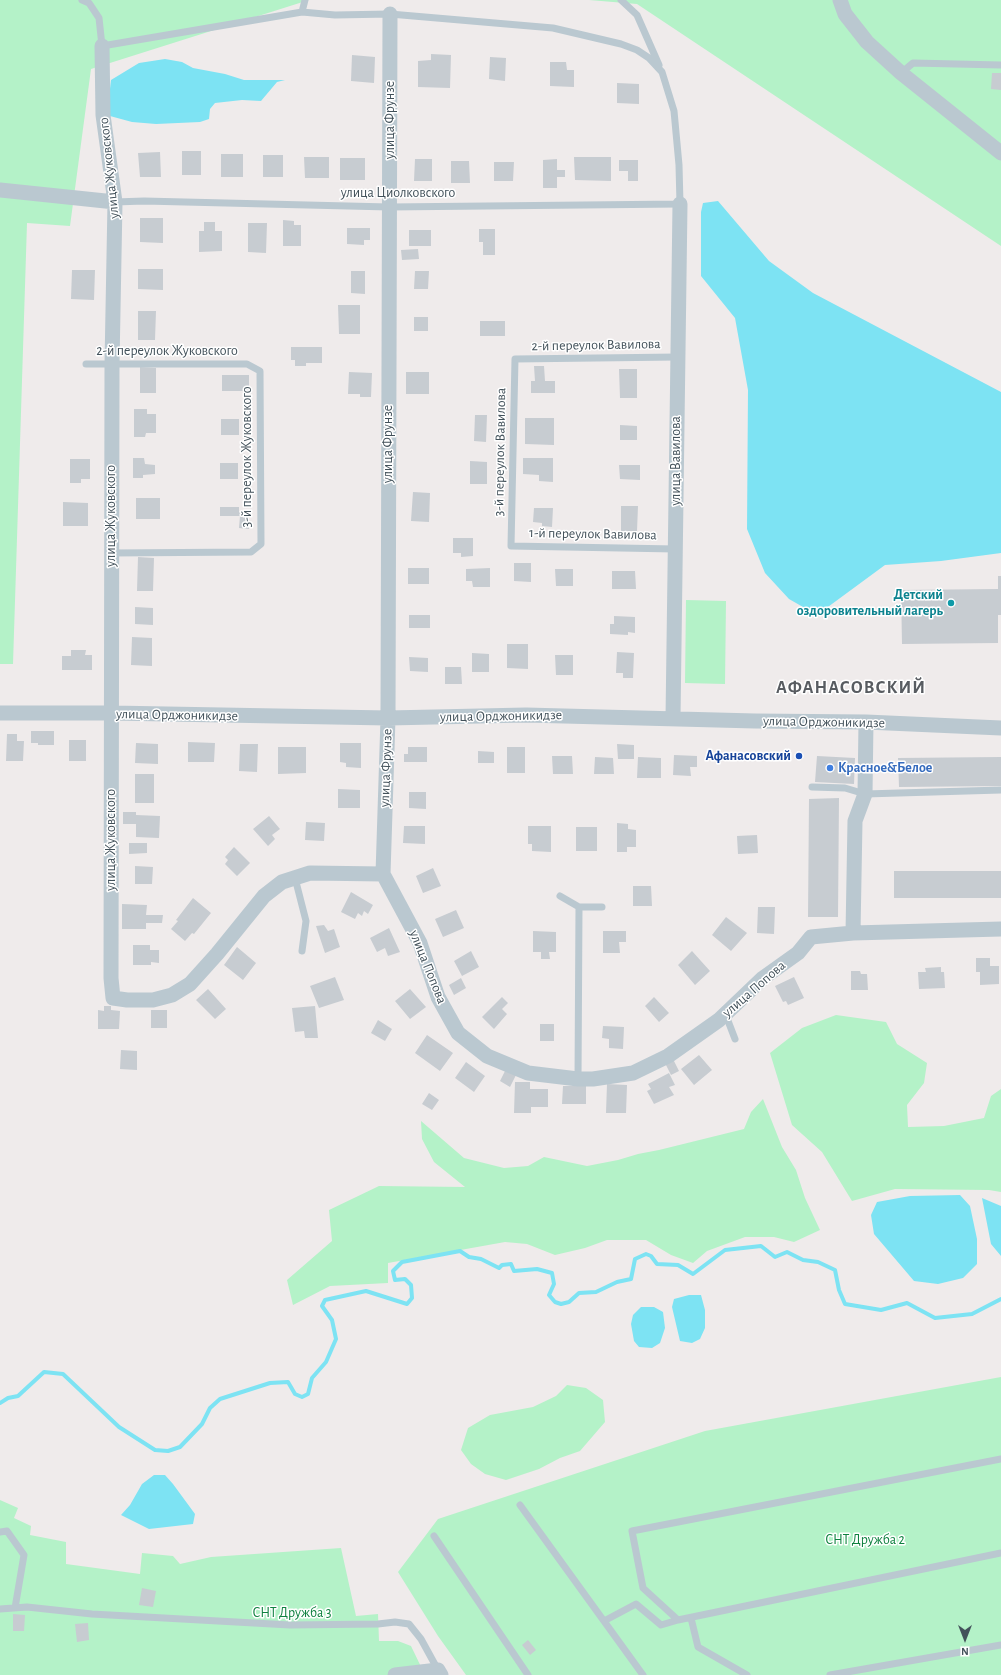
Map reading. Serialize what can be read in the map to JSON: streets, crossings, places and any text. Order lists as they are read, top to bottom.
{
  "streets": {
    "street": [
      "улица Фрунзе",
      "улица Жуковского",
      "улица Вавилова",
      "улица Орджоникидзе",
      "улица Попова"
    ],
    "lane": [
      "улица Циолковского",
      "2-й переулок Вавилова",
      "2-й переулок Жуковского",
      "3-й переулок Вавилова",
      "3-й переулок Жуковского",
      "1-й переулок Вавилова"
    ]
  },
  "crossings": [
    ["улица Фрунзе", "улица Циолковского"],
    ["улица Фрунзе", "улица Орджоникидзе"],
    ["улица Фрунзе", "улица Попова"],
    ["улица Жуковского", "улица Циолковского"],
    ["улица Жуковского", "2-й переулок Жуковского"],
    ["улица Жуковского", "3-й переулок Жуковского"],
    ["улица Жуковского", "улица Орджоникидзе"],
    ["улица Циолковского", "улица Вавилова"],
    ["2-й переулок Вавилова", "3-й переулок Вавилова"],
    ["2-й переулок Вавилова", "улица Вавилова"],
    ["2-й переулок Жуковского", "3-й переулок Жуковского"],
    ["3-й переулок Вавилова", "1-й переулок Вавилова"],
    ["улица Вавилова", "1-й переулок Вавилова"],
    ["улица Вавилова", "улица Орджоникидзе"]
  ],
  "districts": ["АФАНАСОВСКИЙ"],
  "parks": ["СНТ Дружба 2", "СНТ Дружба 3"],
  "places": ["Детский оздоровительный лагерь", "Афанасовский", "Красное&Белое"],
  "north": "bottom"
}
